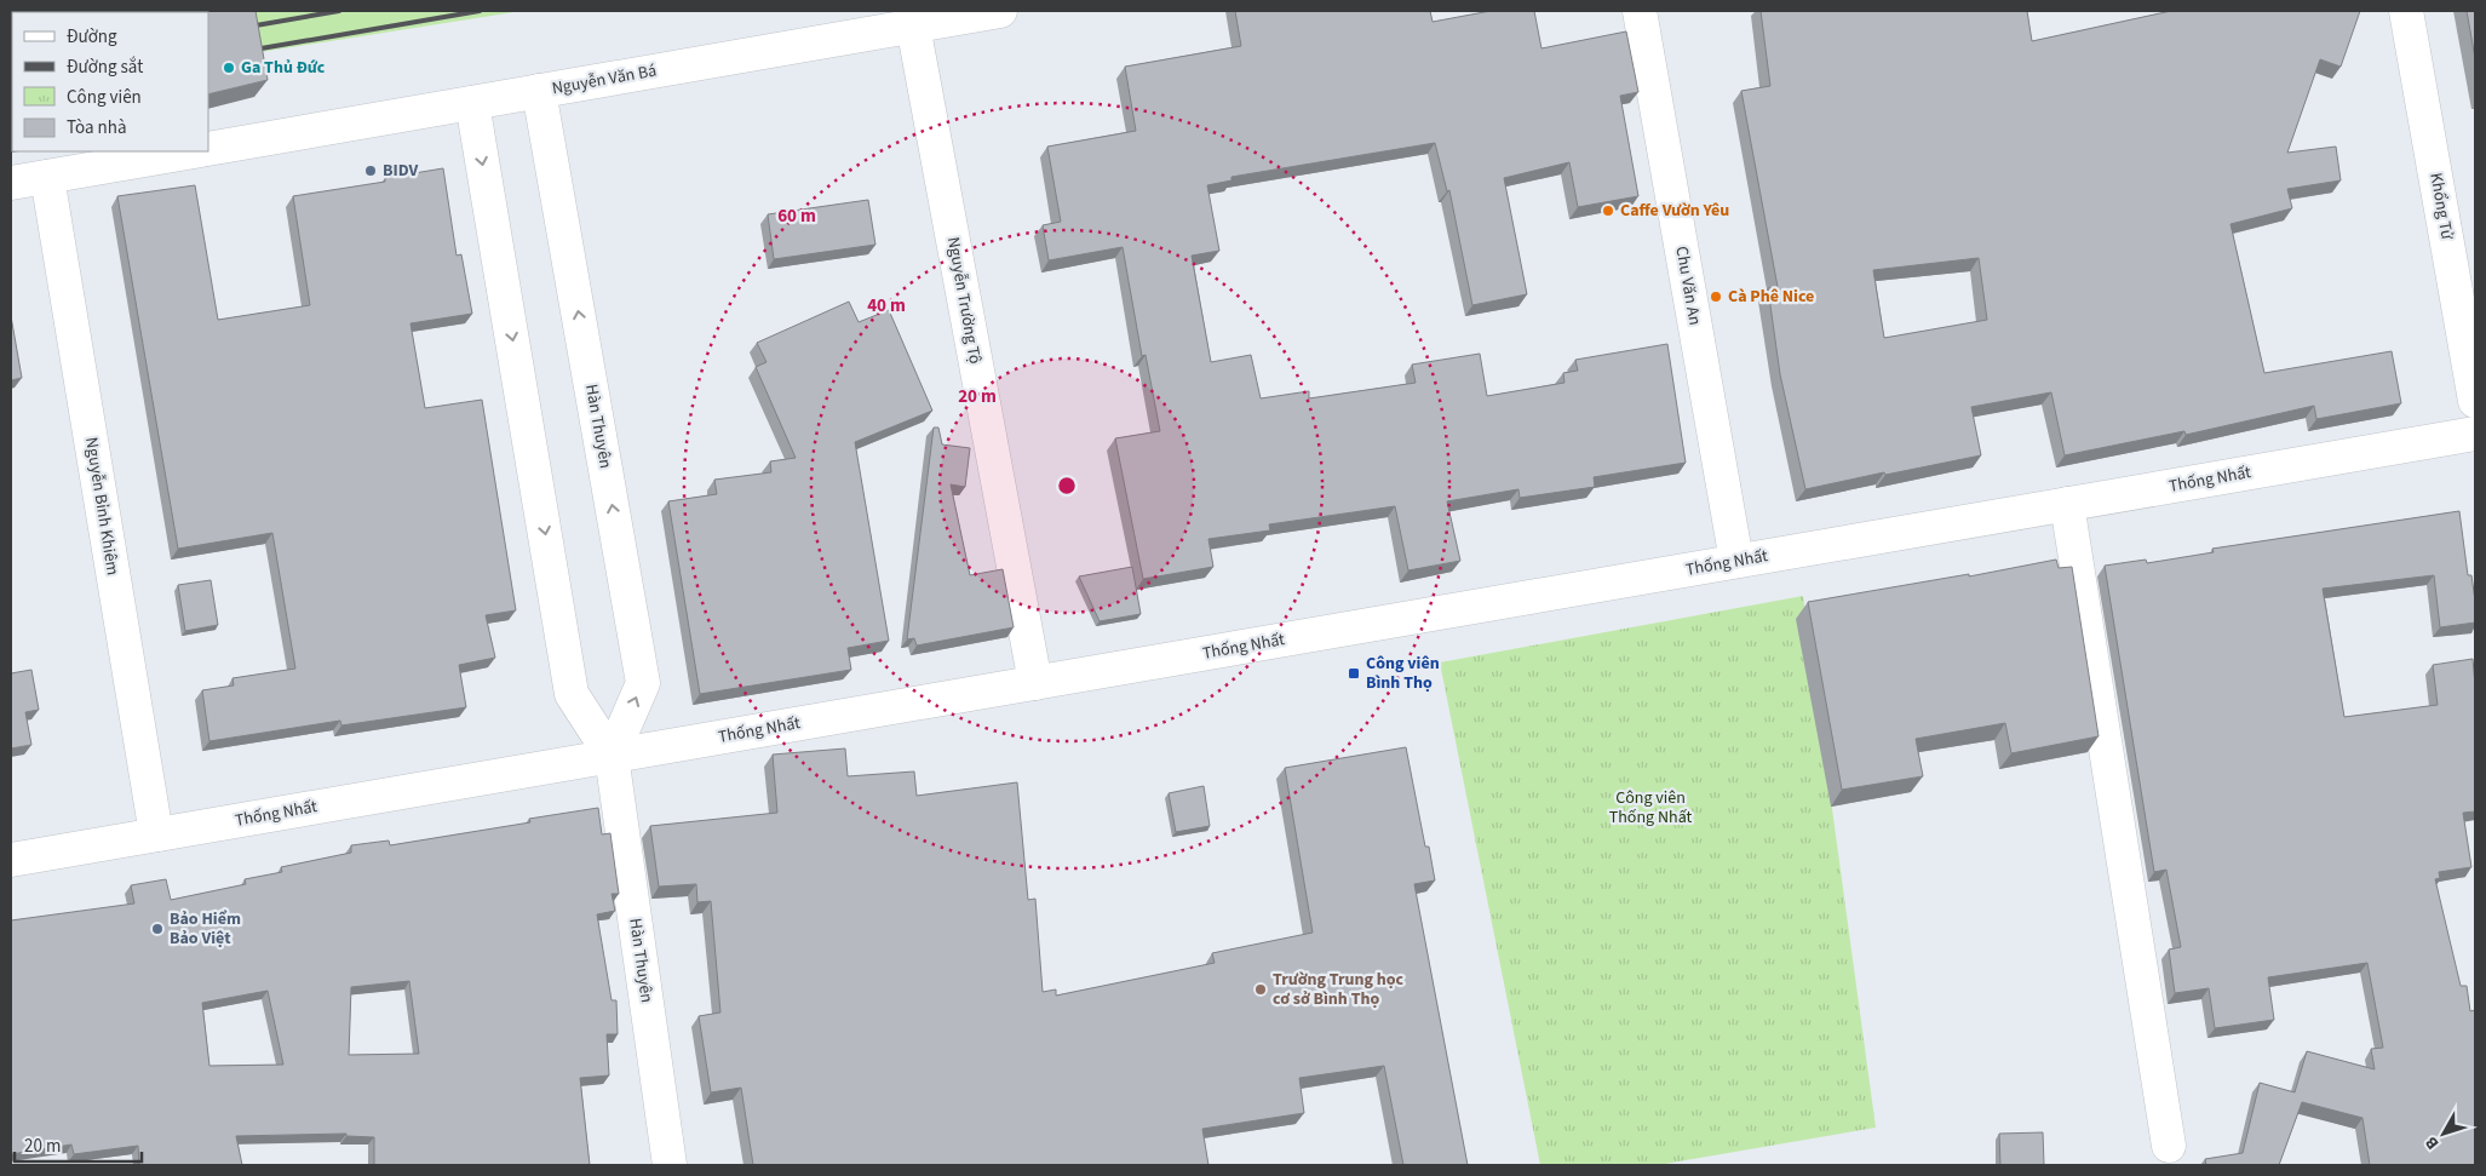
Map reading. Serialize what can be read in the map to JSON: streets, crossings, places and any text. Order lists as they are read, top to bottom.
{
  "streets": {
    "street": [
      "Nguyễn Văn Bá",
      "Khổng Tử",
      "Chu Văn An",
      "Nguyễn Trường Tộ",
      "Hàn Thuyên",
      "Thống Nhất",
      "Nguyễn Bỉnh Khiêm"
    ]
  },
  "crossings": [
    ["Nguyễn Văn Bá", "Nguyễn Trường Tộ"],
    ["Nguyễn Văn Bá", "Hàn Thuyên"],
    ["Chu Văn An", "Thống Nhất"],
    ["Nguyễn Trường Tộ", "Thống Nhất"],
    ["Hàn Thuyên", "Thống Nhất"],
    ["Thống Nhất", "Nguyễn Bỉnh Khiêm"]
  ],
  "parks": ["Công viên Thống Nhất"],
  "places": {
    "other": [
      "Ga Thủ Đức",
      "BIDV",
      "Caffe Vườn Yêu",
      "Cà Phê Nice",
      "Bảo Hiểm Bảo Việt",
      "Trường Trung học cơ sở Bình Thọ"
    ],
    "transit": ["Công viên Bình Thọ"]
  },
  "legend": [
    "Đường",
    "Đường sắt",
    "Công viên",
    "Tòa nhà"
  ],
  "scale_bar": "20 m",
  "north": "bottom left",
  "rings": ["60 m", "40 m", "20 m"]
}
